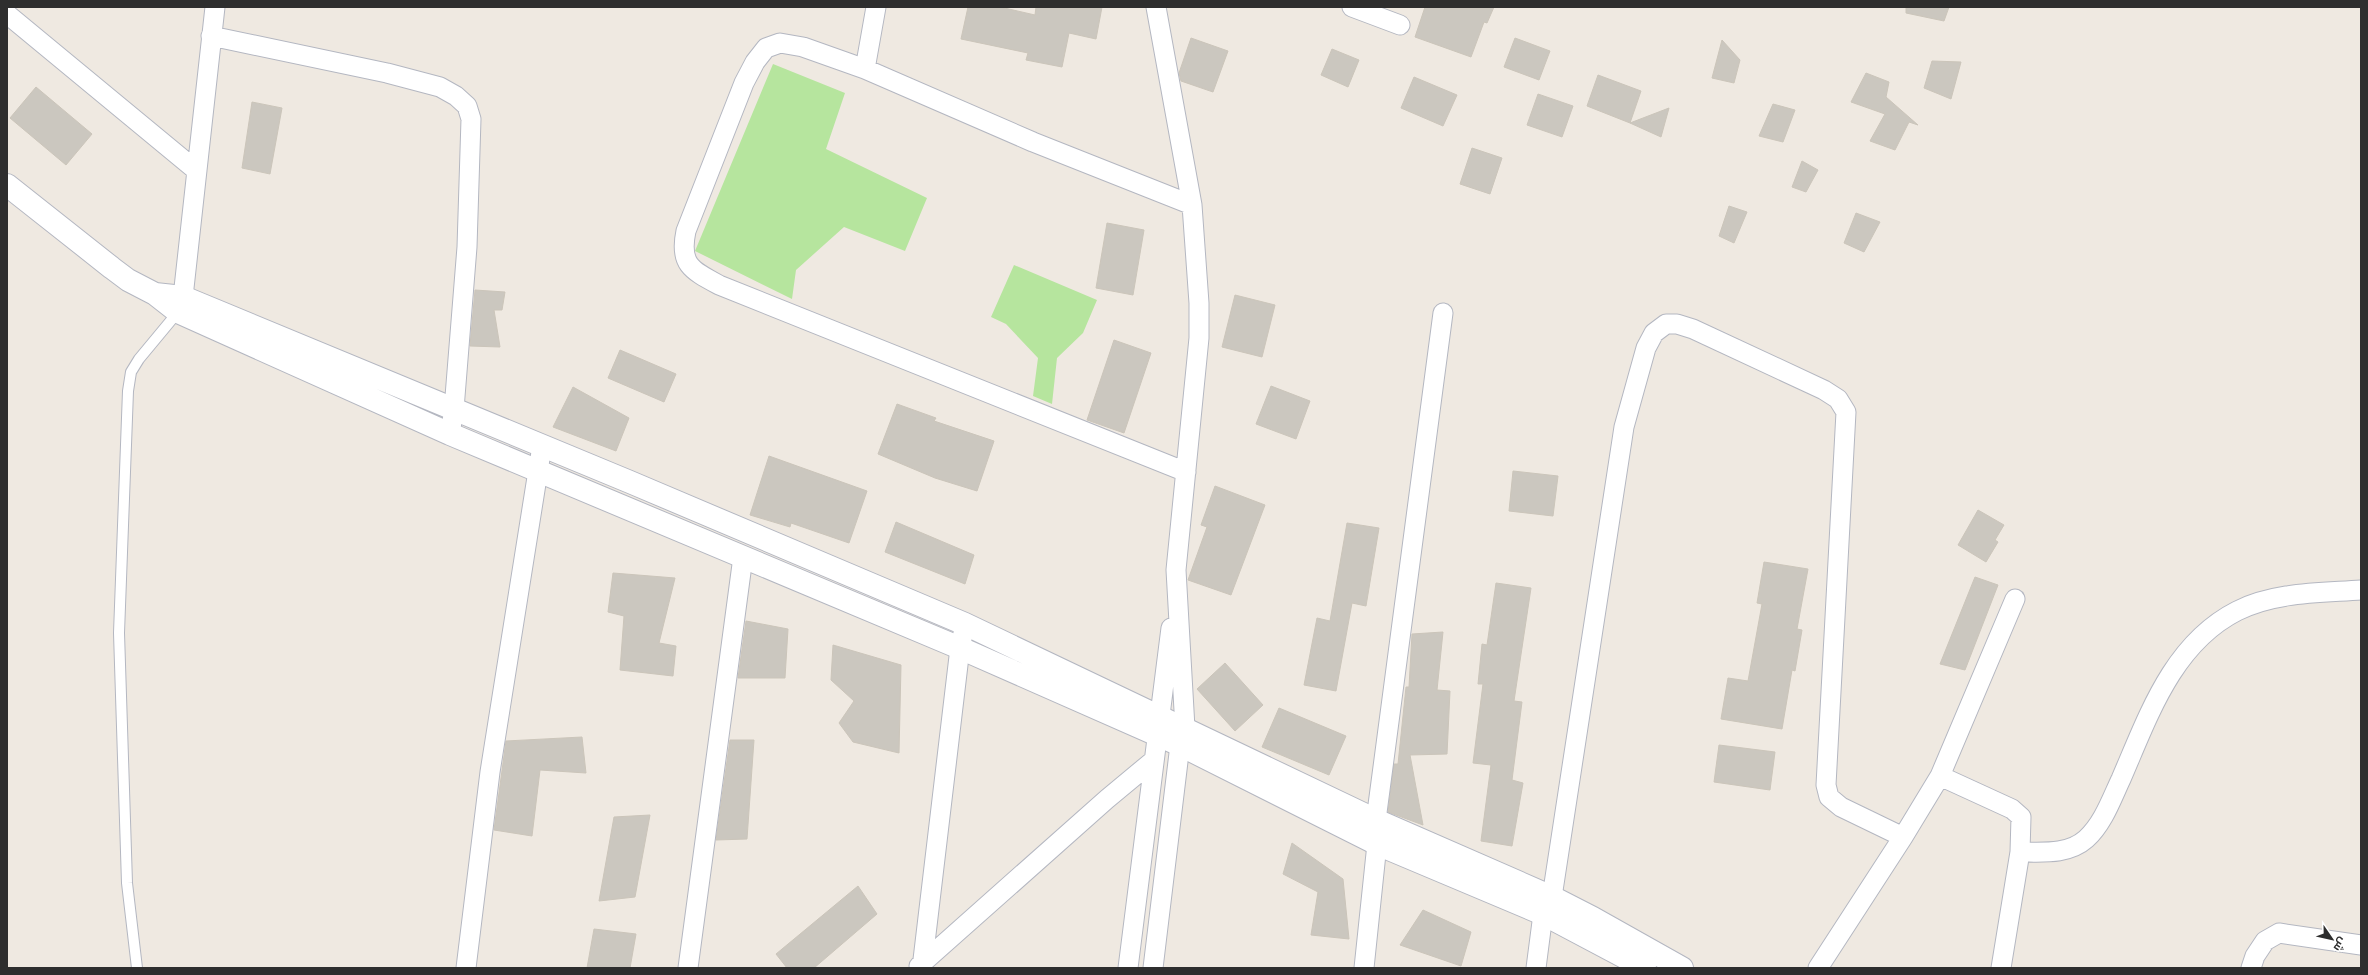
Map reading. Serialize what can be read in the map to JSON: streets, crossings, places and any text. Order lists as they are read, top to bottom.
{
  "north": "bottom right"
}
